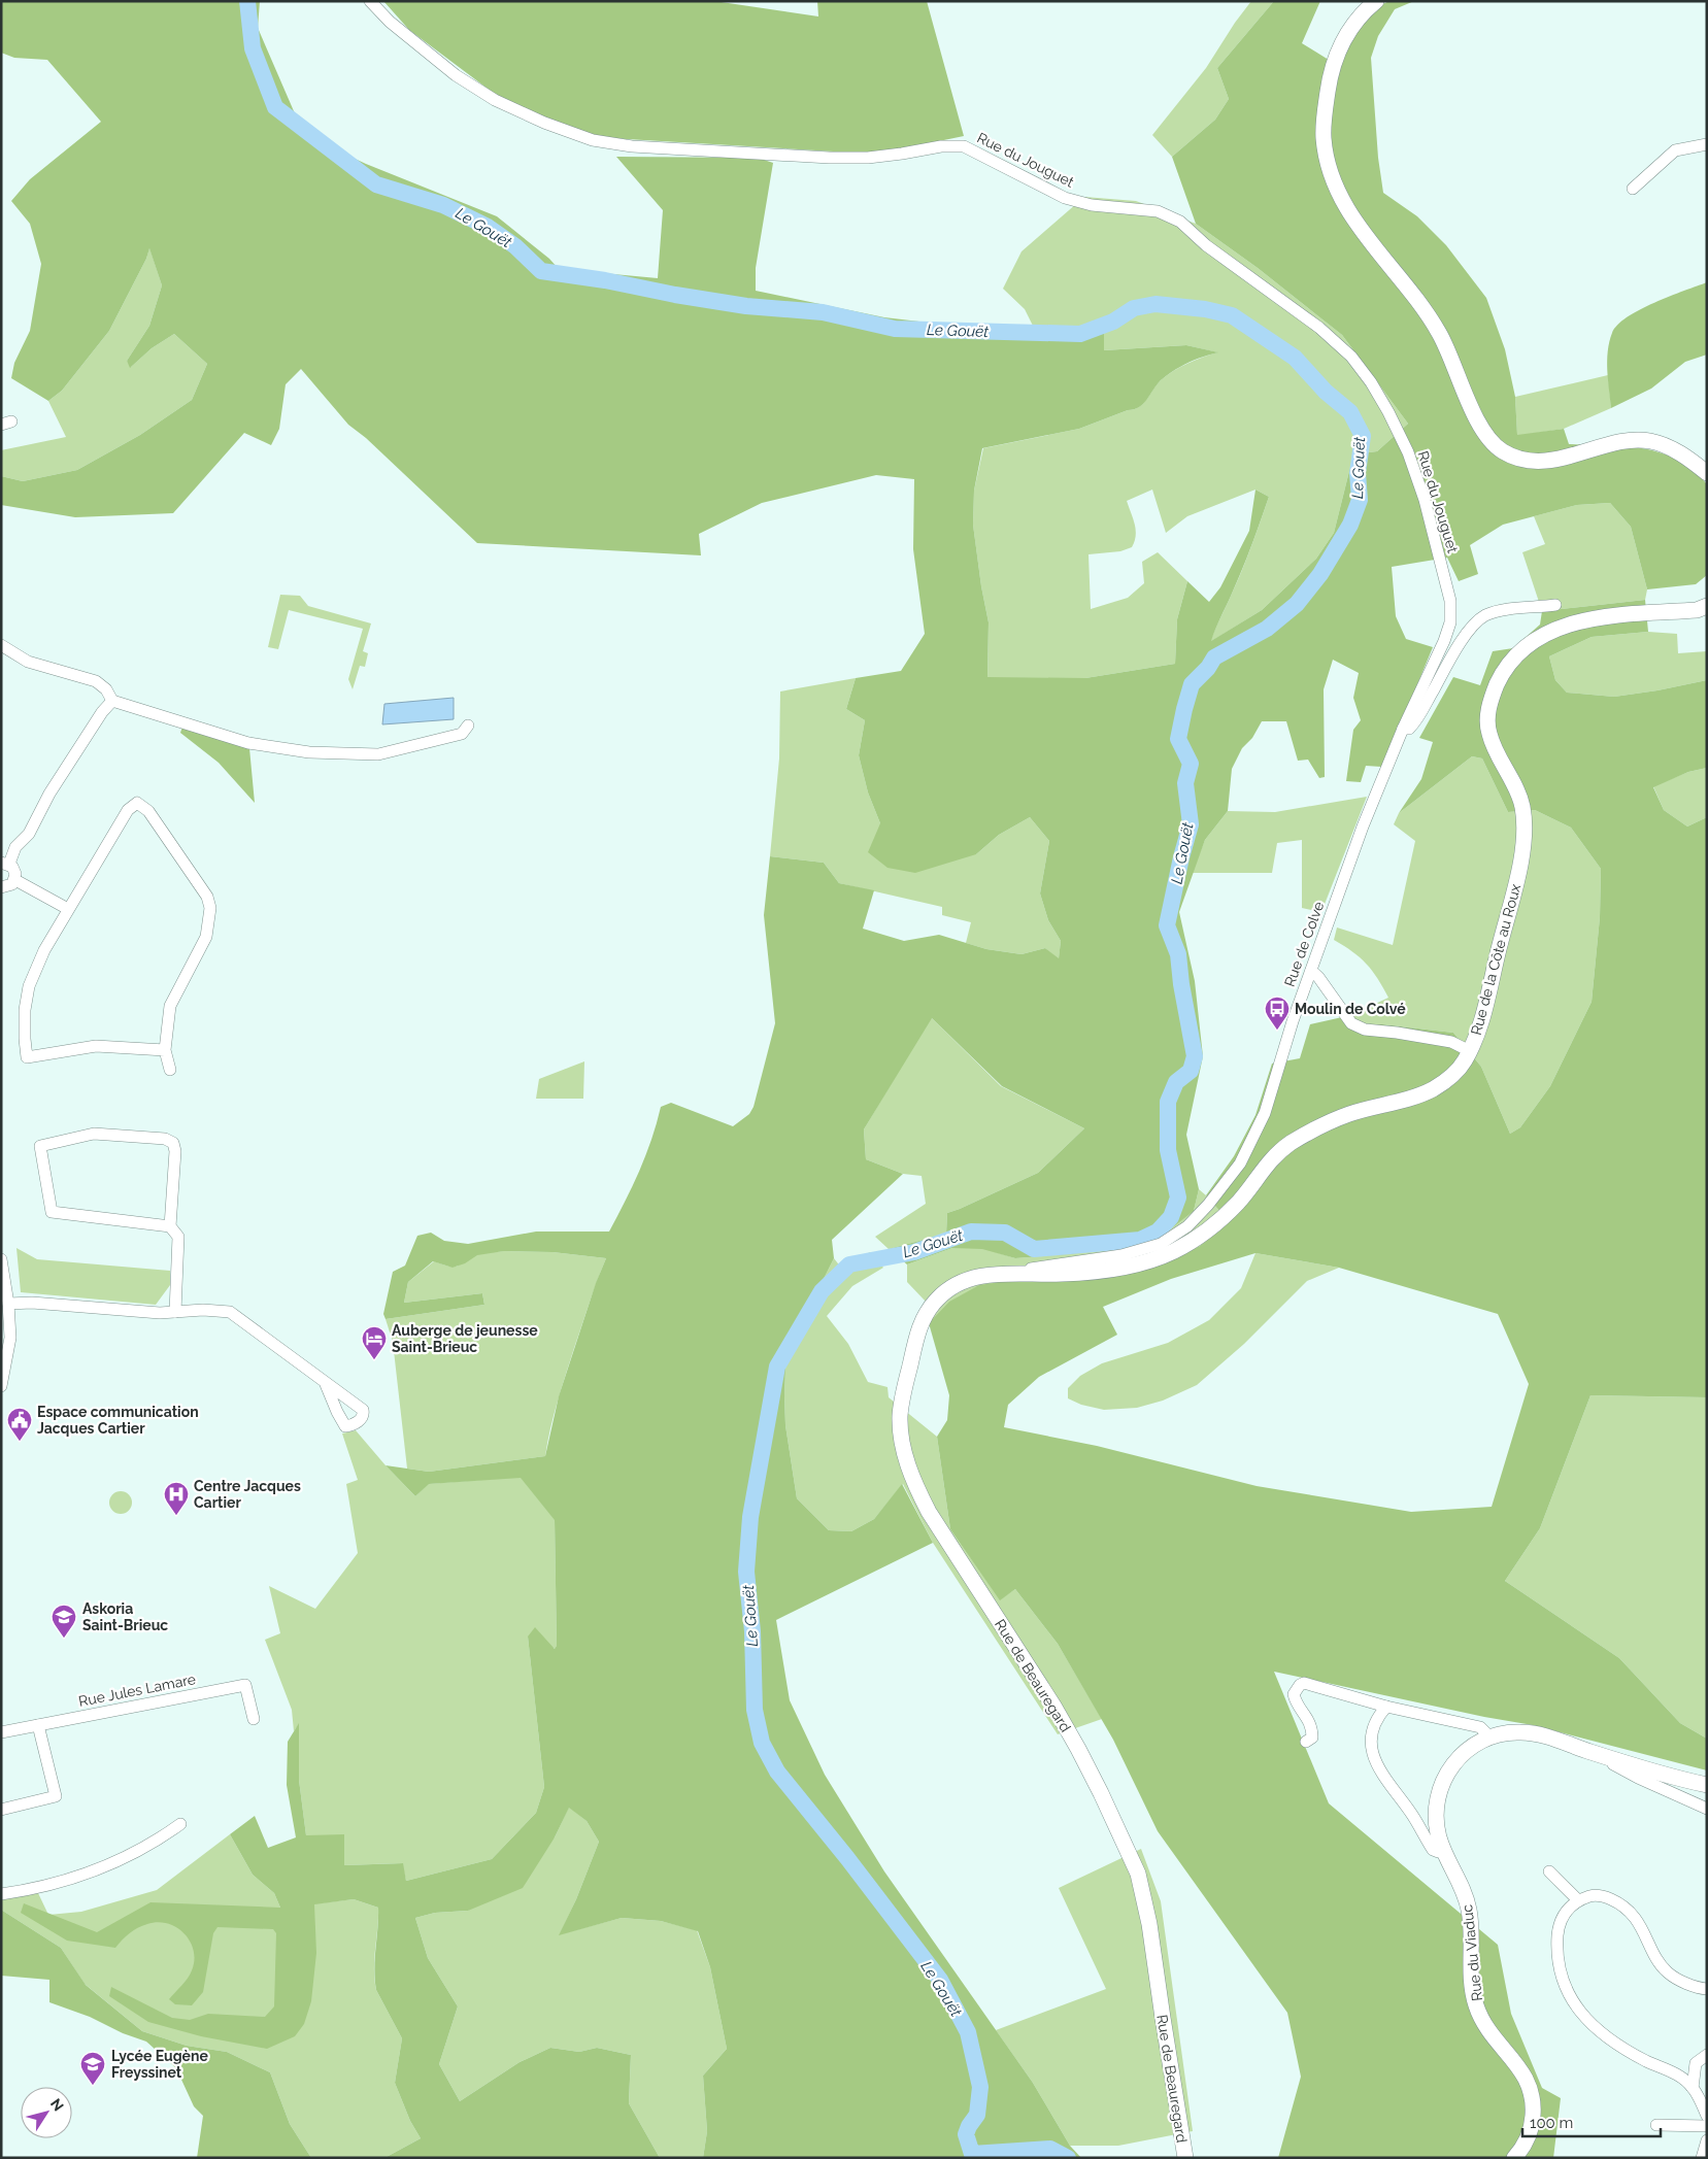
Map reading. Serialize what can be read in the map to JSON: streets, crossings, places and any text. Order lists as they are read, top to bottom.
{
  "streets": {
    "main road": ["Rue de la Côte au Roux", "Rue de Beauregard", "Rue du Viaduc"],
    "street": ["Rue du Jouguet", "Rue de Colve", "Rue Jules Lamare"]
  },
  "crossings": [
    ["Rue du Jouguet", "Rue de Colve"],
    ["Rue de Colve", "Rue de la Côte au Roux"],
    ["Rue de Colve", "Rue de Beauregard"],
    ["Rue de la Côte au Roux", "Rue de Beauregard"]
  ],
  "water": ["Le Gouët"],
  "places": {
    "bus stop": ["Moulin de Colvé"],
    "hotel": ["Auberge de jeunesse Saint-Brieuc"],
    "public building": ["Espace communication Jacques Cartier"],
    "hospital": ["Centre Jacques Cartier"],
    "school or university": ["Askoria Saint-Brieuc", "Lycée Eugène Freyssinet"]
  },
  "scale_bar": "100 m",
  "north": "top right"
}
